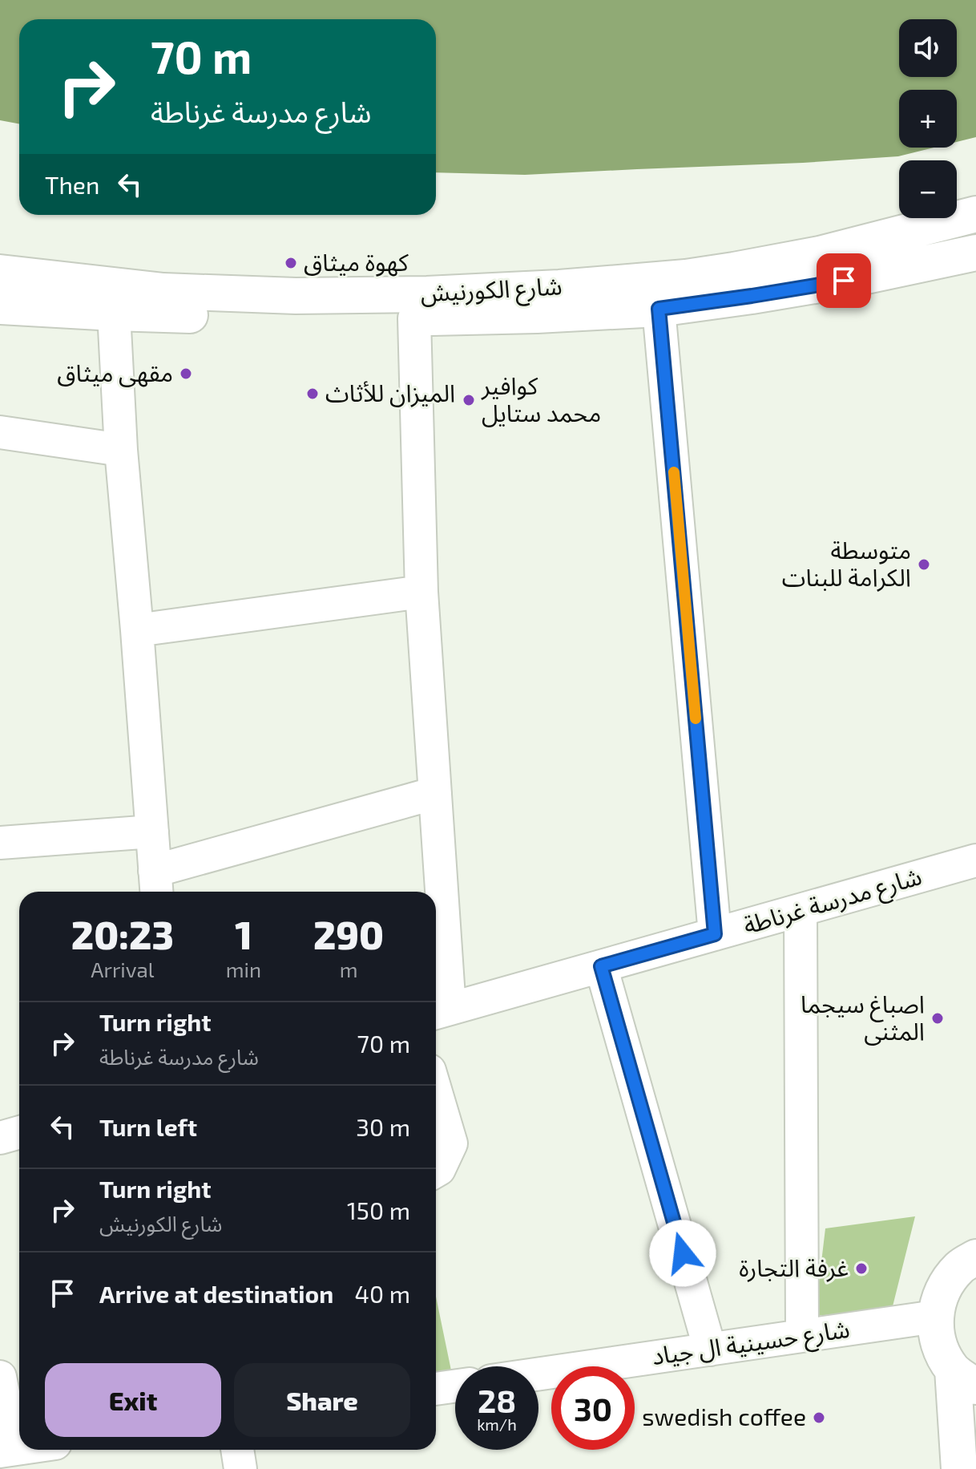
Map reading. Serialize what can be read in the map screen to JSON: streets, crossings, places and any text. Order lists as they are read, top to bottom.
{
  "streets": {
    "street": ["شارع الكورنيش", "شارع مدرسة غرناطة", "شارع حسينية ال جياد"]
  },
  "places": [
    "كهوة ميثاق",
    "مقهى ميثاق",
    "الميزان للأثاث",
    "كوافير محمد ستايل",
    "متوسطة الكرامة للبنات",
    "اصباغ سيجما المثنى",
    "غرفة التجارة",
    "swedish coffee"
  ],
  "page": {
    "map_buttons": ["+", "−"],
    "turn": ["70 m", "شارع مدرسة غرناطة"],
    "then": "Then",
    "eta": [
      "20:23",
      "Arrival",
      "1",
      "min",
      "290",
      "m"
    ],
    "list": [
      {
        "name": "Turn right",
        "note": "شارع مدرسة غرناطة",
        "value": "70 m"
      },
      {
        "name": "Turn left",
        "value": "30 m"
      },
      {
        "name": "Turn right",
        "note": "شارع الكورنيش",
        "value": "150 m"
      },
      {
        "name": "Arrive at destination",
        "value": "40 m"
      }
    ],
    "buttons": ["Exit", "Share"],
    "speed": "28 km/h",
    "limit": "30"
  }
}
